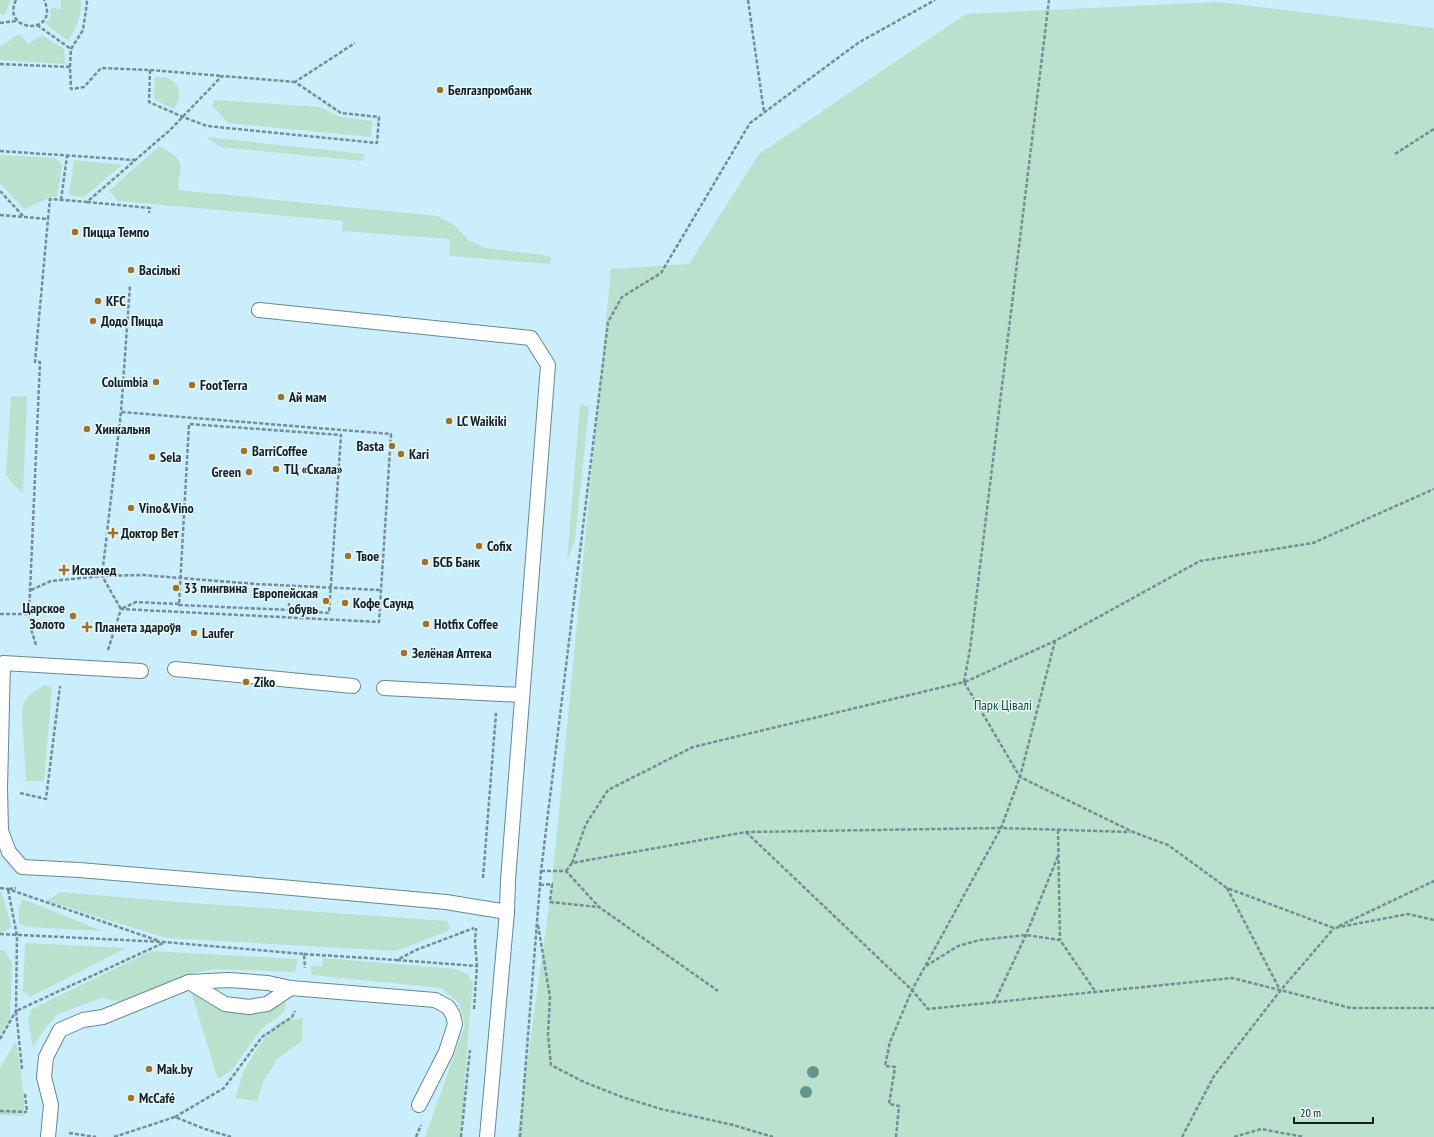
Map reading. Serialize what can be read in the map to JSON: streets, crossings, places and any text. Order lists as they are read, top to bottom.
{
  "parks": ["Парк Цівалі"],
  "places": {
    "other": [
      "Белгазпромбанк",
      "Пицца Темпо",
      "Васількі",
      "KFC",
      "Додо Пицца",
      "Columbia",
      "FootTerra",
      "Ай мам",
      "LC Waikiki",
      "Хинкальня",
      "Basta",
      "BarriCoffee",
      "Kari",
      "Sela",
      "ТЦ «Скала»",
      "Green",
      "Vino&Vino",
      "Cofix",
      "Твое",
      "БСБ Банк",
      "33 пингвина",
      "Европейская обувь",
      "Кофе Саунд",
      "Царское Золото",
      "Hotfix Coffee",
      "Laufer",
      "Зелёная Аптека",
      "Ziko",
      "Mak.by",
      "McCafé"
    ],
    "health": ["Доктор Вет", "Искамед", "Планета здароўя"]
  },
  "scale_bar": "20 m"
}
